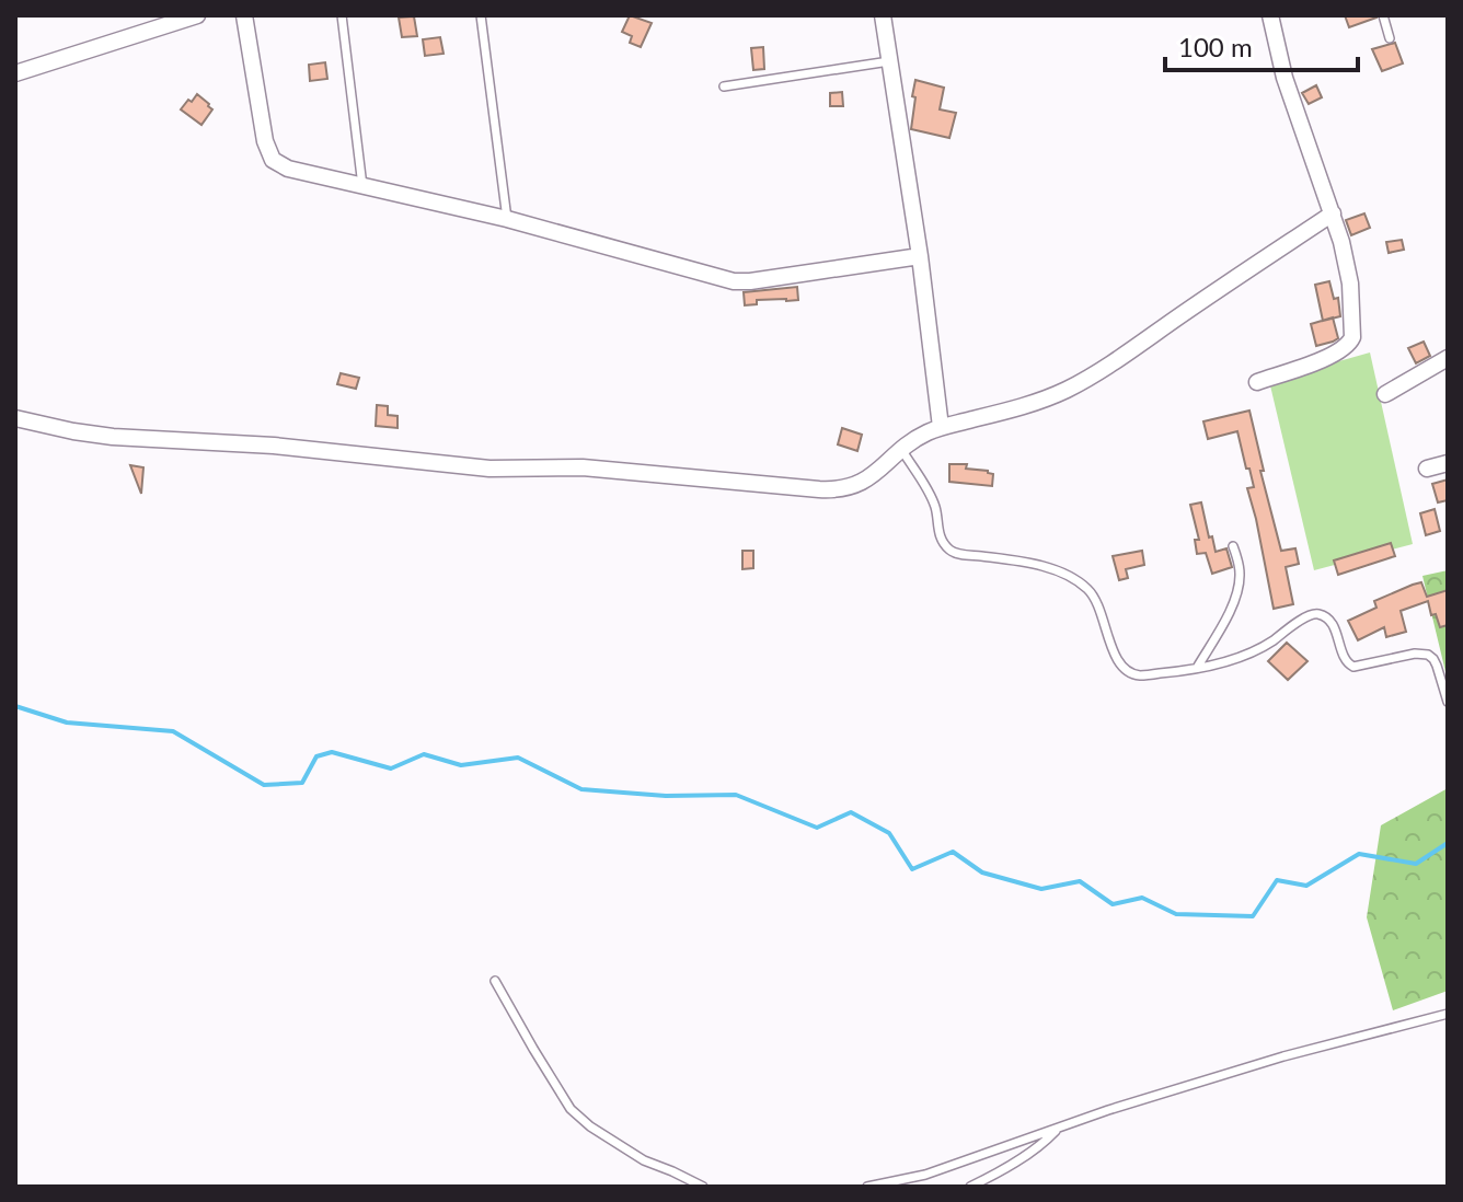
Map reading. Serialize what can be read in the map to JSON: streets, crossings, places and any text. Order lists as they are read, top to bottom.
{
  "scale_bar": "100 m"
}
